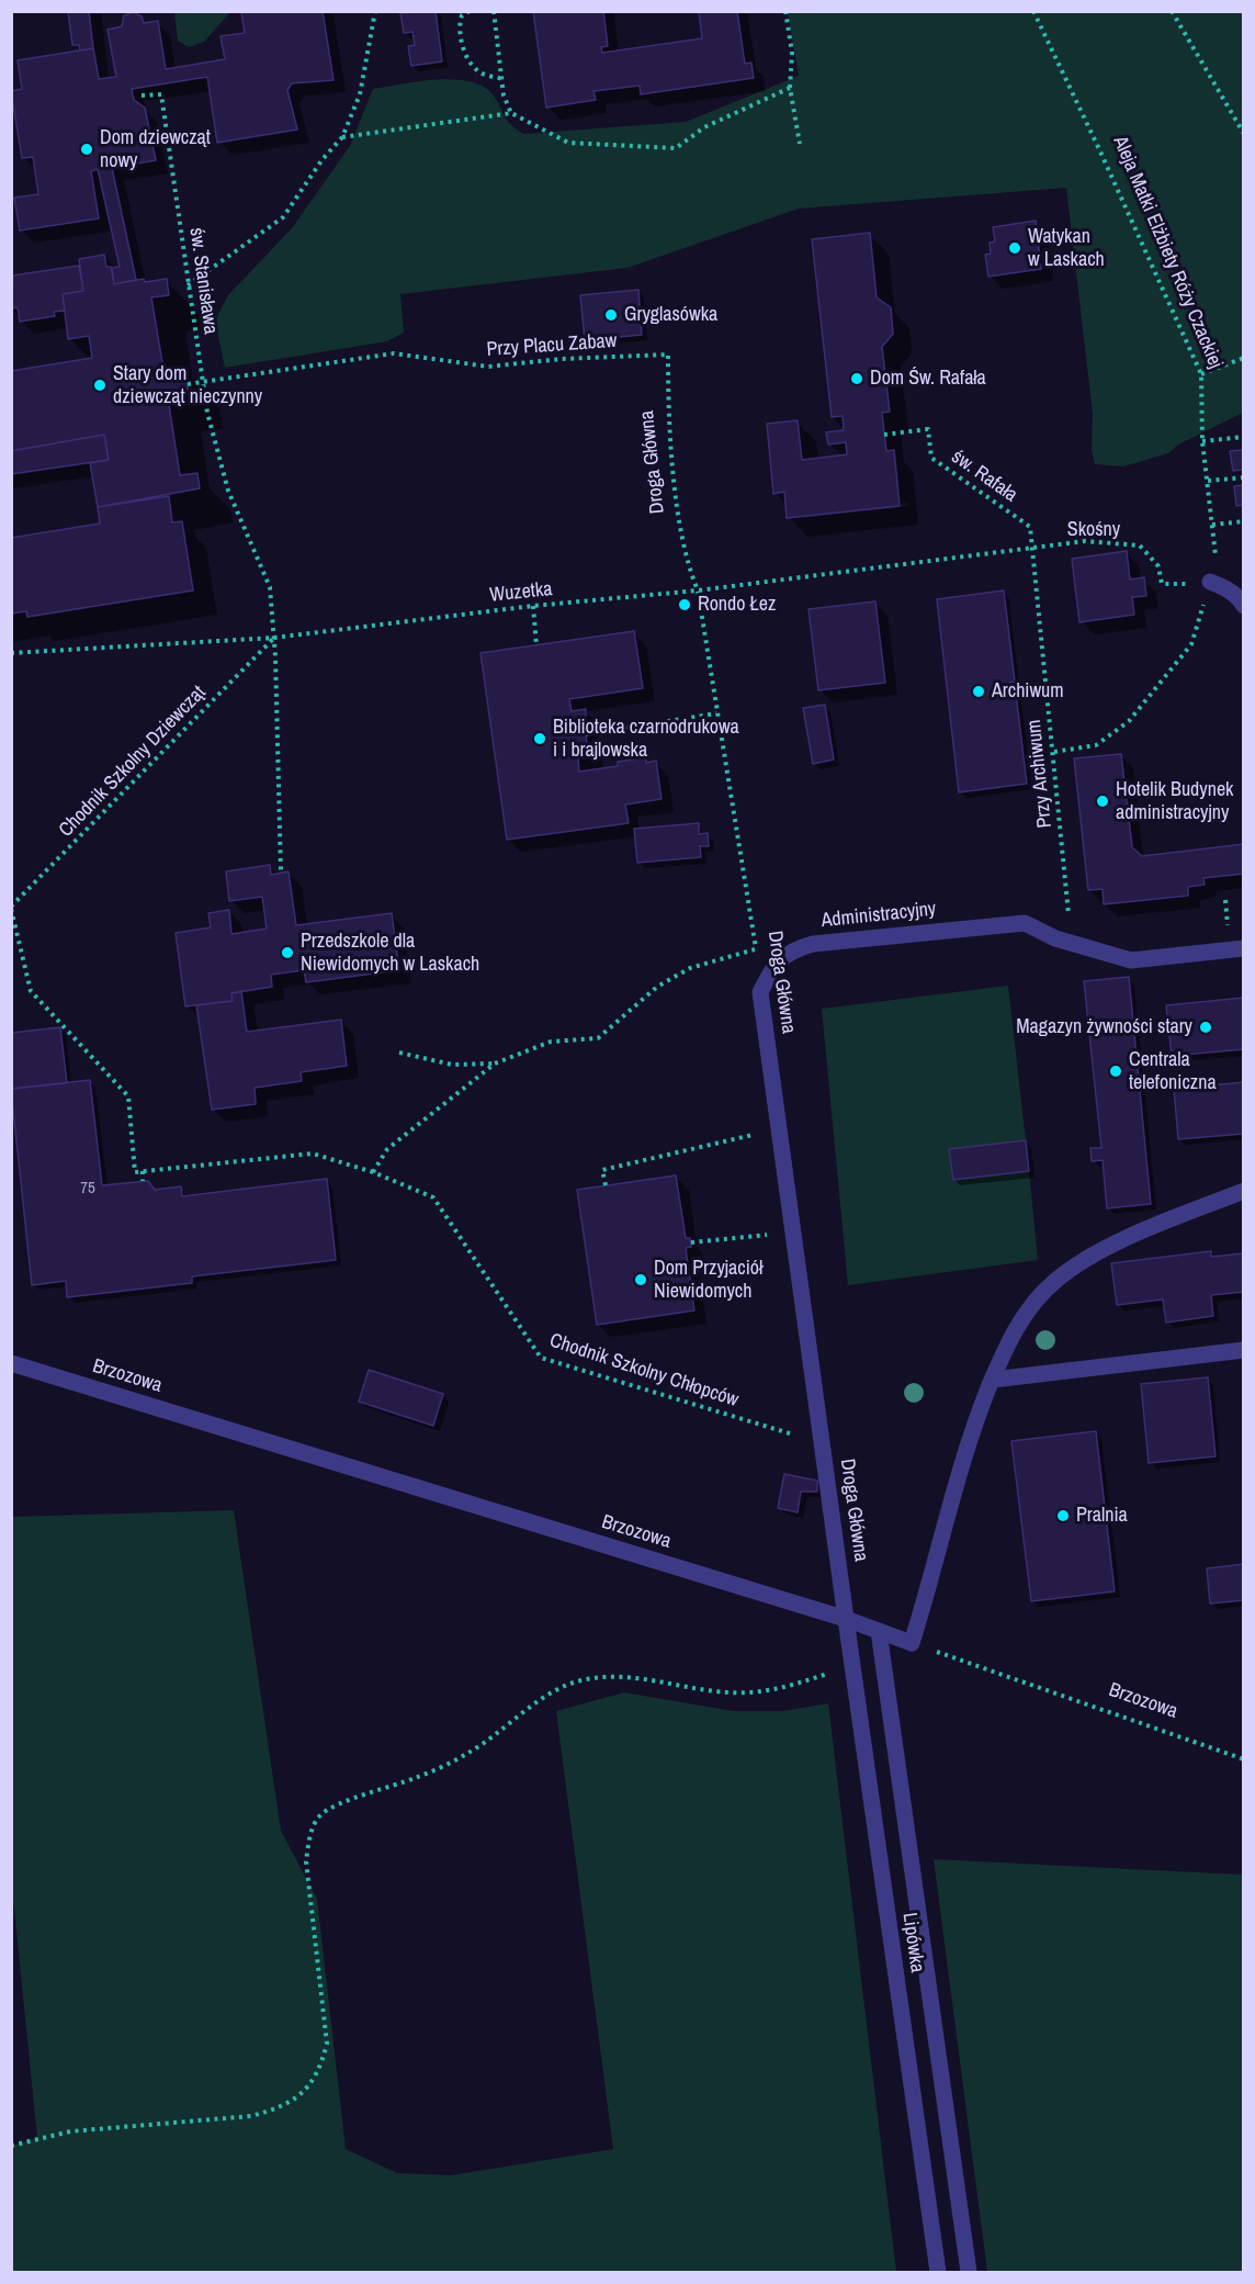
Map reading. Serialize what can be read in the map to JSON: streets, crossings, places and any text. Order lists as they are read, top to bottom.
{
  "streets": {
    "street": [
      "Droga Główna",
      "Administracyjny",
      "Brzozowa",
      "Lipówka"
    ],
    "path": [
      "Aleja Matki Elżbiety Róży Czackiej",
      "św. Stanisława",
      "Przy Placu Zabaw",
      "św. Rafała",
      "Skośny",
      "Wuzetka",
      "Chodnik Szkolny Dziewcząt",
      "Przy Archiwum",
      "Chodnik Szkolny Chłopców"
    ]
  },
  "crossings": [
    ["św. Stanisława", "Przy Placu Zabaw"],
    ["św. Stanisława", "Wuzetka"],
    ["św. Stanisława", "Chodnik Szkolny Dziewcząt"],
    ["Przy Placu Zabaw", "Droga Główna"],
    ["Droga Główna", "Wuzetka"],
    ["Droga Główna", "Administracyjny"],
    ["Droga Główna", "Chodnik Szkolny Chłopców"],
    ["Droga Główna", "Brzozowa"],
    ["Droga Główna", "Lipówka"],
    ["św. Rafała", "Skośny"],
    ["św. Rafała", "Wuzetka"],
    ["św. Rafała", "Przy Archiwum"],
    ["Skośny", "Wuzetka"],
    ["Skośny", "Przy Archiwum"],
    ["Wuzetka", "Chodnik Szkolny Dziewcząt"],
    ["Wuzetka", "Przy Archiwum"],
    ["Chodnik Szkolny Dziewcząt", "Chodnik Szkolny Chłopców"],
    ["Brzozowa", "Lipówka"]
  ],
  "places": [
    "Dom dziewcząt nowy",
    "Watykan w Laskach",
    "Gryglasówka",
    "Dom Św. Rafała",
    "Stary dom dziewcząt nieczynny",
    "Rondo Łez",
    "Archiwum",
    "Biblioteka czarnodrukowa i i brajlowska",
    "Hotelik Budynek administracyjny",
    "Przedszkole dla Niewidomych w Laskach",
    "Magazyn żywności stary",
    "Centrala telefoniczna",
    "Dom Przyjaciół Niewidomych",
    "Pralnia"
  ],
  "house_numbers": ["75"]
}
